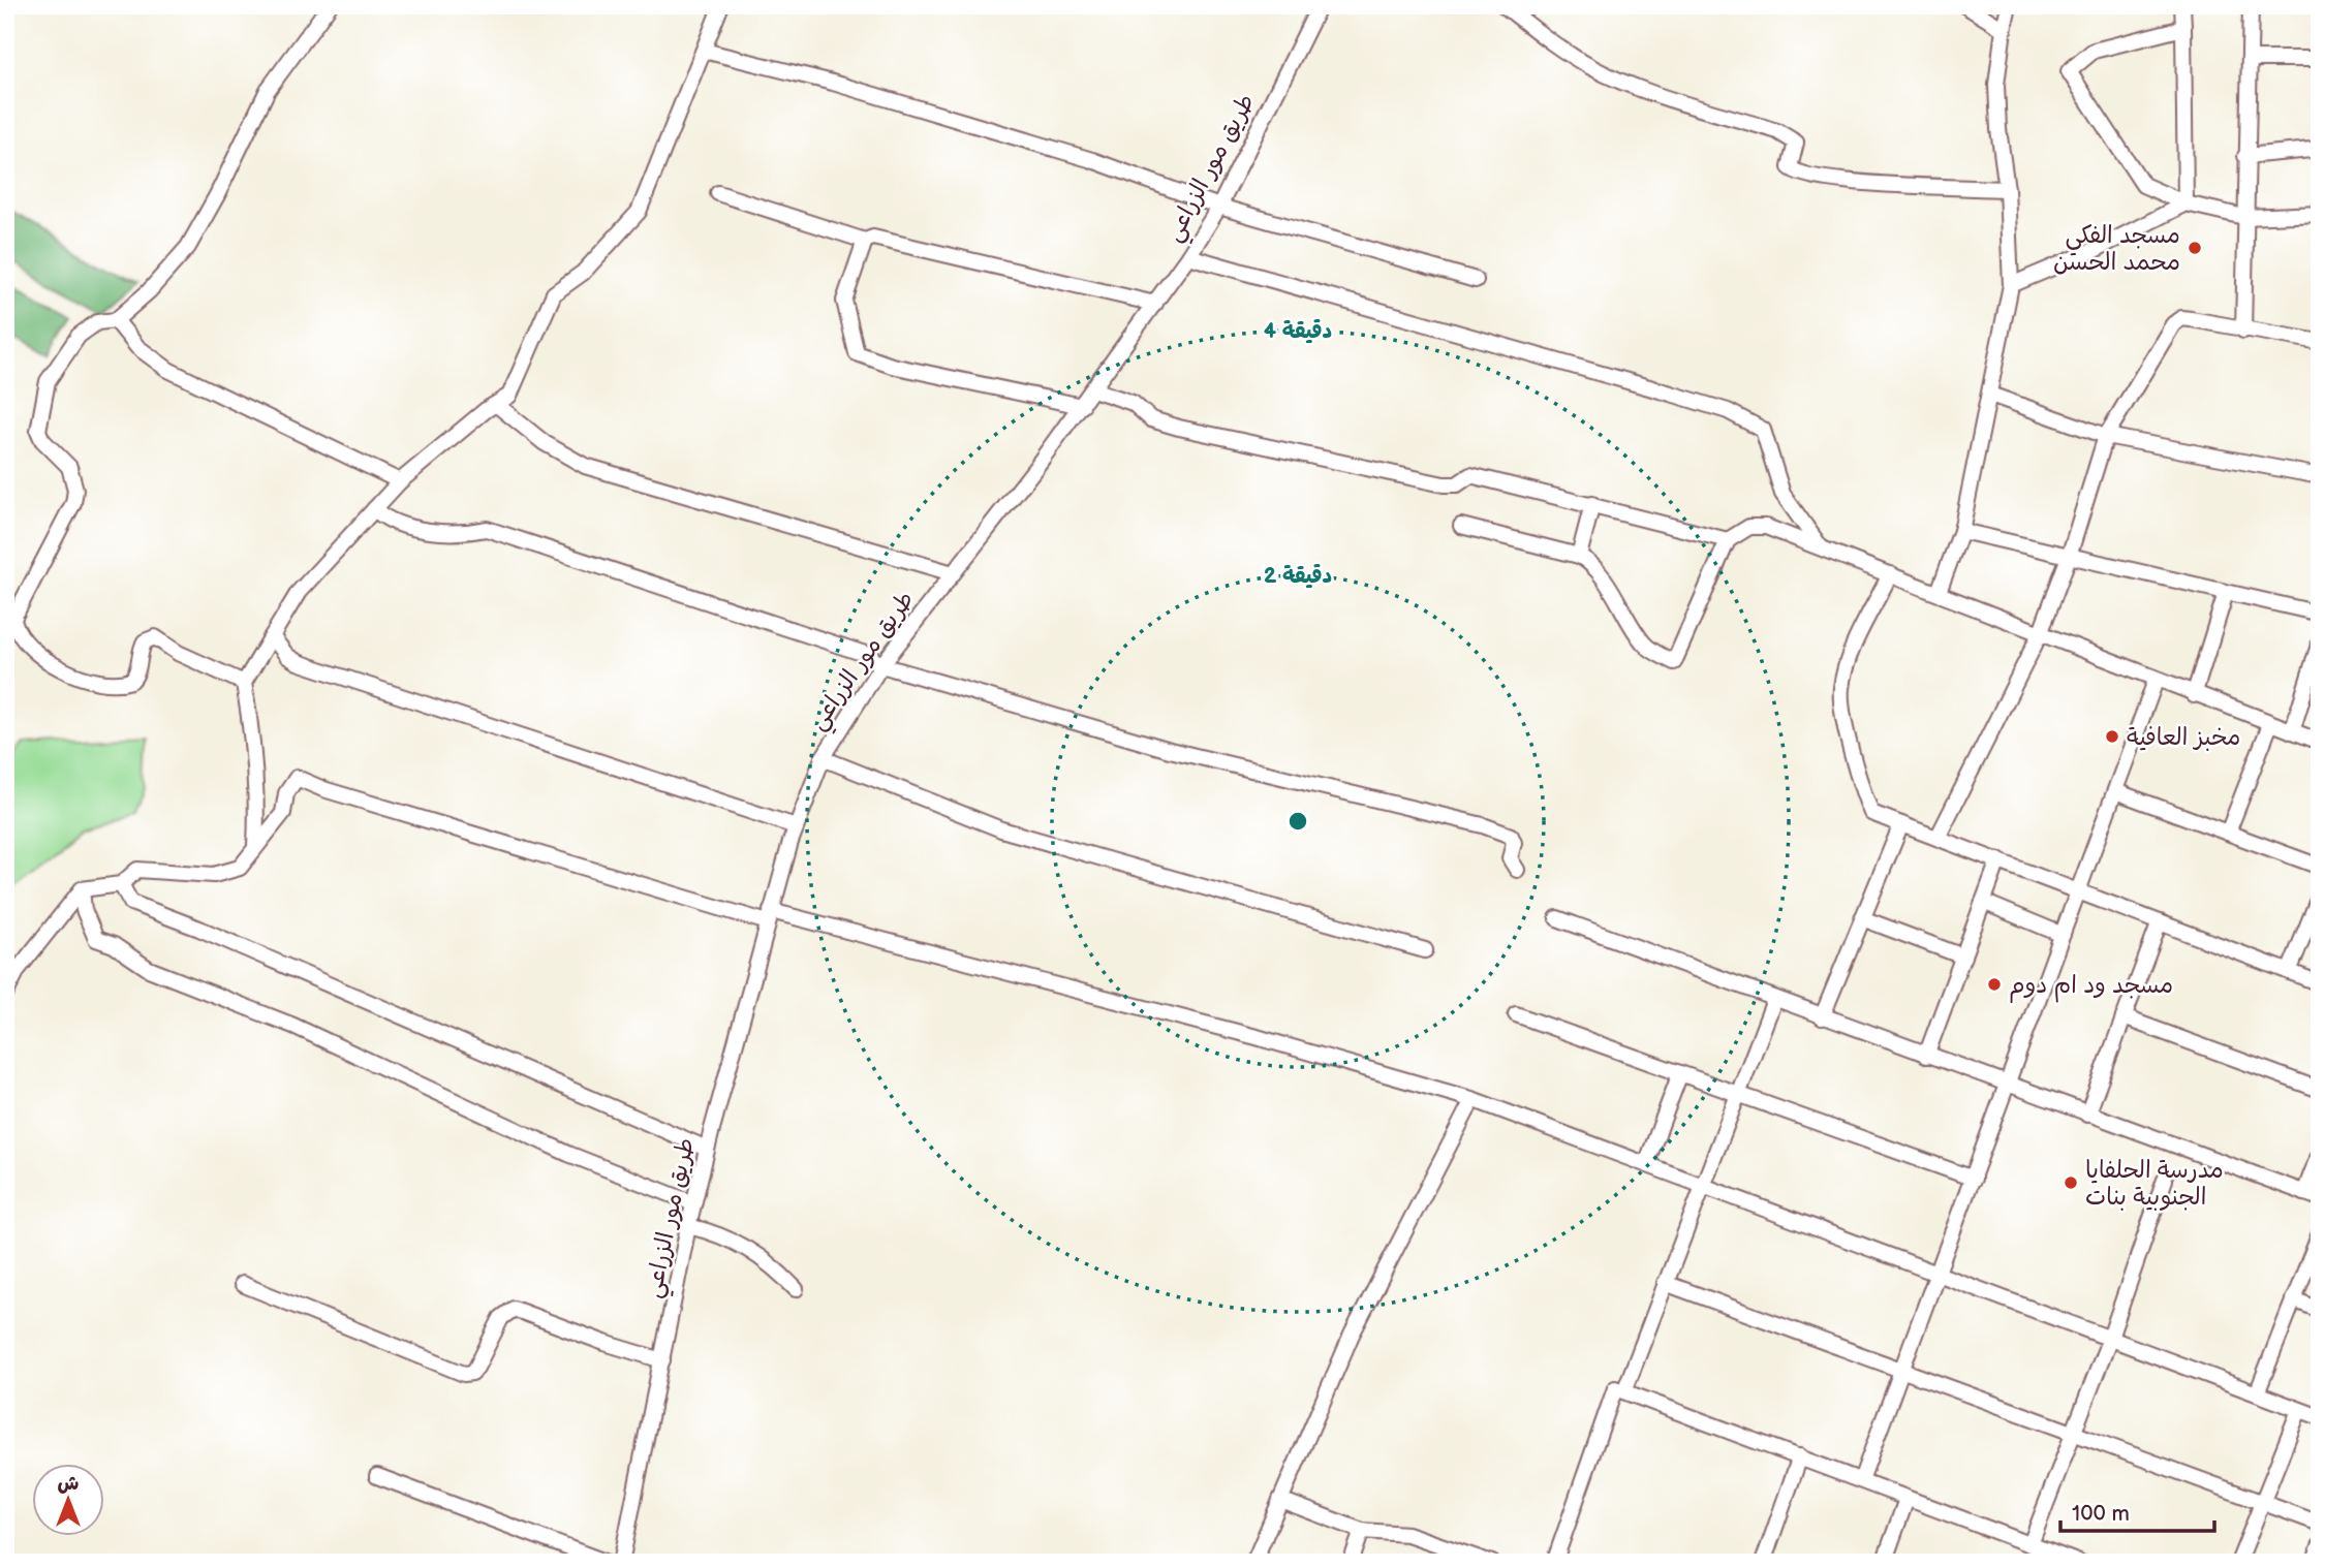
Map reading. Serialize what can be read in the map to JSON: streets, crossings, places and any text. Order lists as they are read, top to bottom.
{
  "streets": {
    "street": ["طريق مور الزراعي"]
  },
  "places": [
    "مسجد الفكي محمد الحسن",
    "مخبز العافية",
    "مسجد ود ام دوم",
    "مدرسة الحلفايا الجنوبية بنات"
  ],
  "scale_bar": "100 m",
  "north": "top",
  "rings": ["4 دقيقة", "2 دقيقة"]
}
